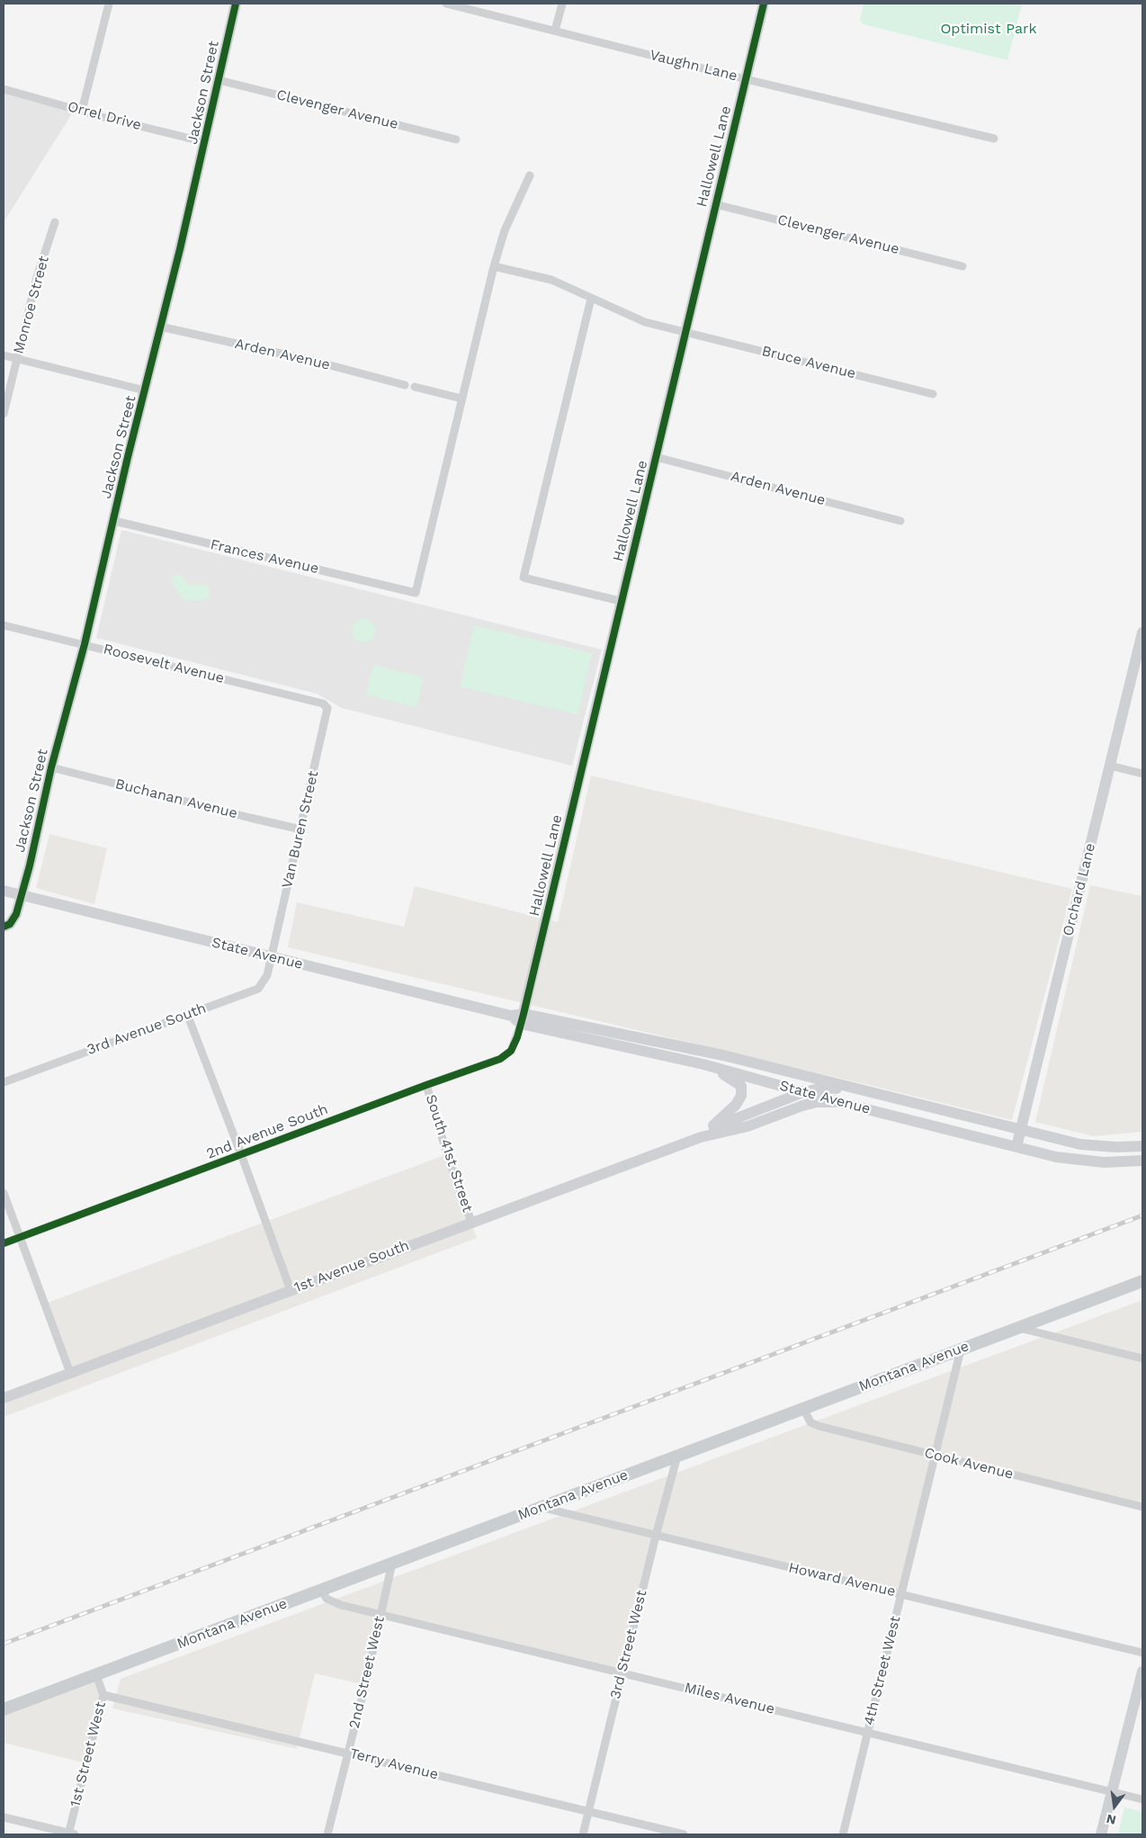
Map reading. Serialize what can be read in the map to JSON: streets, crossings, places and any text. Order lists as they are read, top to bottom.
{
  "streets": {
    "main road": ["Montana Avenue"],
    "street": [
      "Vaughn Lane",
      "Jackson Street",
      "Clevenger Avenue",
      "Orrel Drive",
      "Hallowell Lane",
      "Monroe Street",
      "Arden Avenue",
      "Bruce Avenue",
      "Frances Avenue",
      "Roosevelt Avenue",
      "Buchanan Avenue",
      "Van Buren Street",
      "Orchard Lane",
      "State Avenue",
      "3rd Avenue South",
      "2nd Avenue South",
      "South 41st Street",
      "1st Avenue South",
      "Cook Avenue",
      "Howard Avenue",
      "3rd Street West",
      "4th Street West",
      "2nd Street West",
      "Miles Avenue",
      "1st Street West",
      "Terry Avenue"
    ]
  },
  "crossings": [
    ["Vaughn Lane", "Hallowell Lane"],
    ["Jackson Street", "Clevenger Avenue"],
    ["Jackson Street", "Orrel Drive"],
    ["Jackson Street", "Arden Avenue"],
    ["Jackson Street", "Frances Avenue"],
    ["Jackson Street", "Roosevelt Avenue"],
    ["Jackson Street", "Buchanan Avenue"],
    ["Jackson Street", "State Avenue"],
    ["Clevenger Avenue", "Hallowell Lane"],
    ["Hallowell Lane", "Arden Avenue"],
    ["Hallowell Lane", "Bruce Avenue"],
    ["Hallowell Lane", "State Avenue"],
    ["Hallowell Lane", "2nd Avenue South"],
    ["Roosevelt Avenue", "Van Buren Street"],
    ["Buchanan Avenue", "Van Buren Street"],
    ["Van Buren Street", "State Avenue"],
    ["Van Buren Street", "3rd Avenue South"],
    ["Orchard Lane", "State Avenue"],
    ["State Avenue", "3rd Avenue South"],
    ["State Avenue", "2nd Avenue South"],
    ["State Avenue", "1st Avenue South"],
    ["2nd Avenue South", "South 41st Street"],
    ["South 41st Street", "1st Avenue South"],
    ["Montana Avenue", "Cook Avenue"],
    ["Montana Avenue", "Howard Avenue"],
    ["Montana Avenue", "3rd Street West"],
    ["Montana Avenue", "4th Street West"],
    ["Montana Avenue", "2nd Street West"],
    ["Montana Avenue", "Miles Avenue"],
    ["Montana Avenue", "1st Street West"],
    ["Cook Avenue", "4th Street West"],
    ["Howard Avenue", "3rd Street West"],
    ["Howard Avenue", "4th Street West"],
    ["3rd Street West", "Miles Avenue"],
    ["3rd Street West", "Terry Avenue"],
    ["4th Street West", "Miles Avenue"],
    ["2nd Street West", "Miles Avenue"],
    ["2nd Street West", "Terry Avenue"],
    ["1st Street West", "Terry Avenue"]
  ],
  "parks": ["Optimist Park"],
  "north": "bottom"
}
